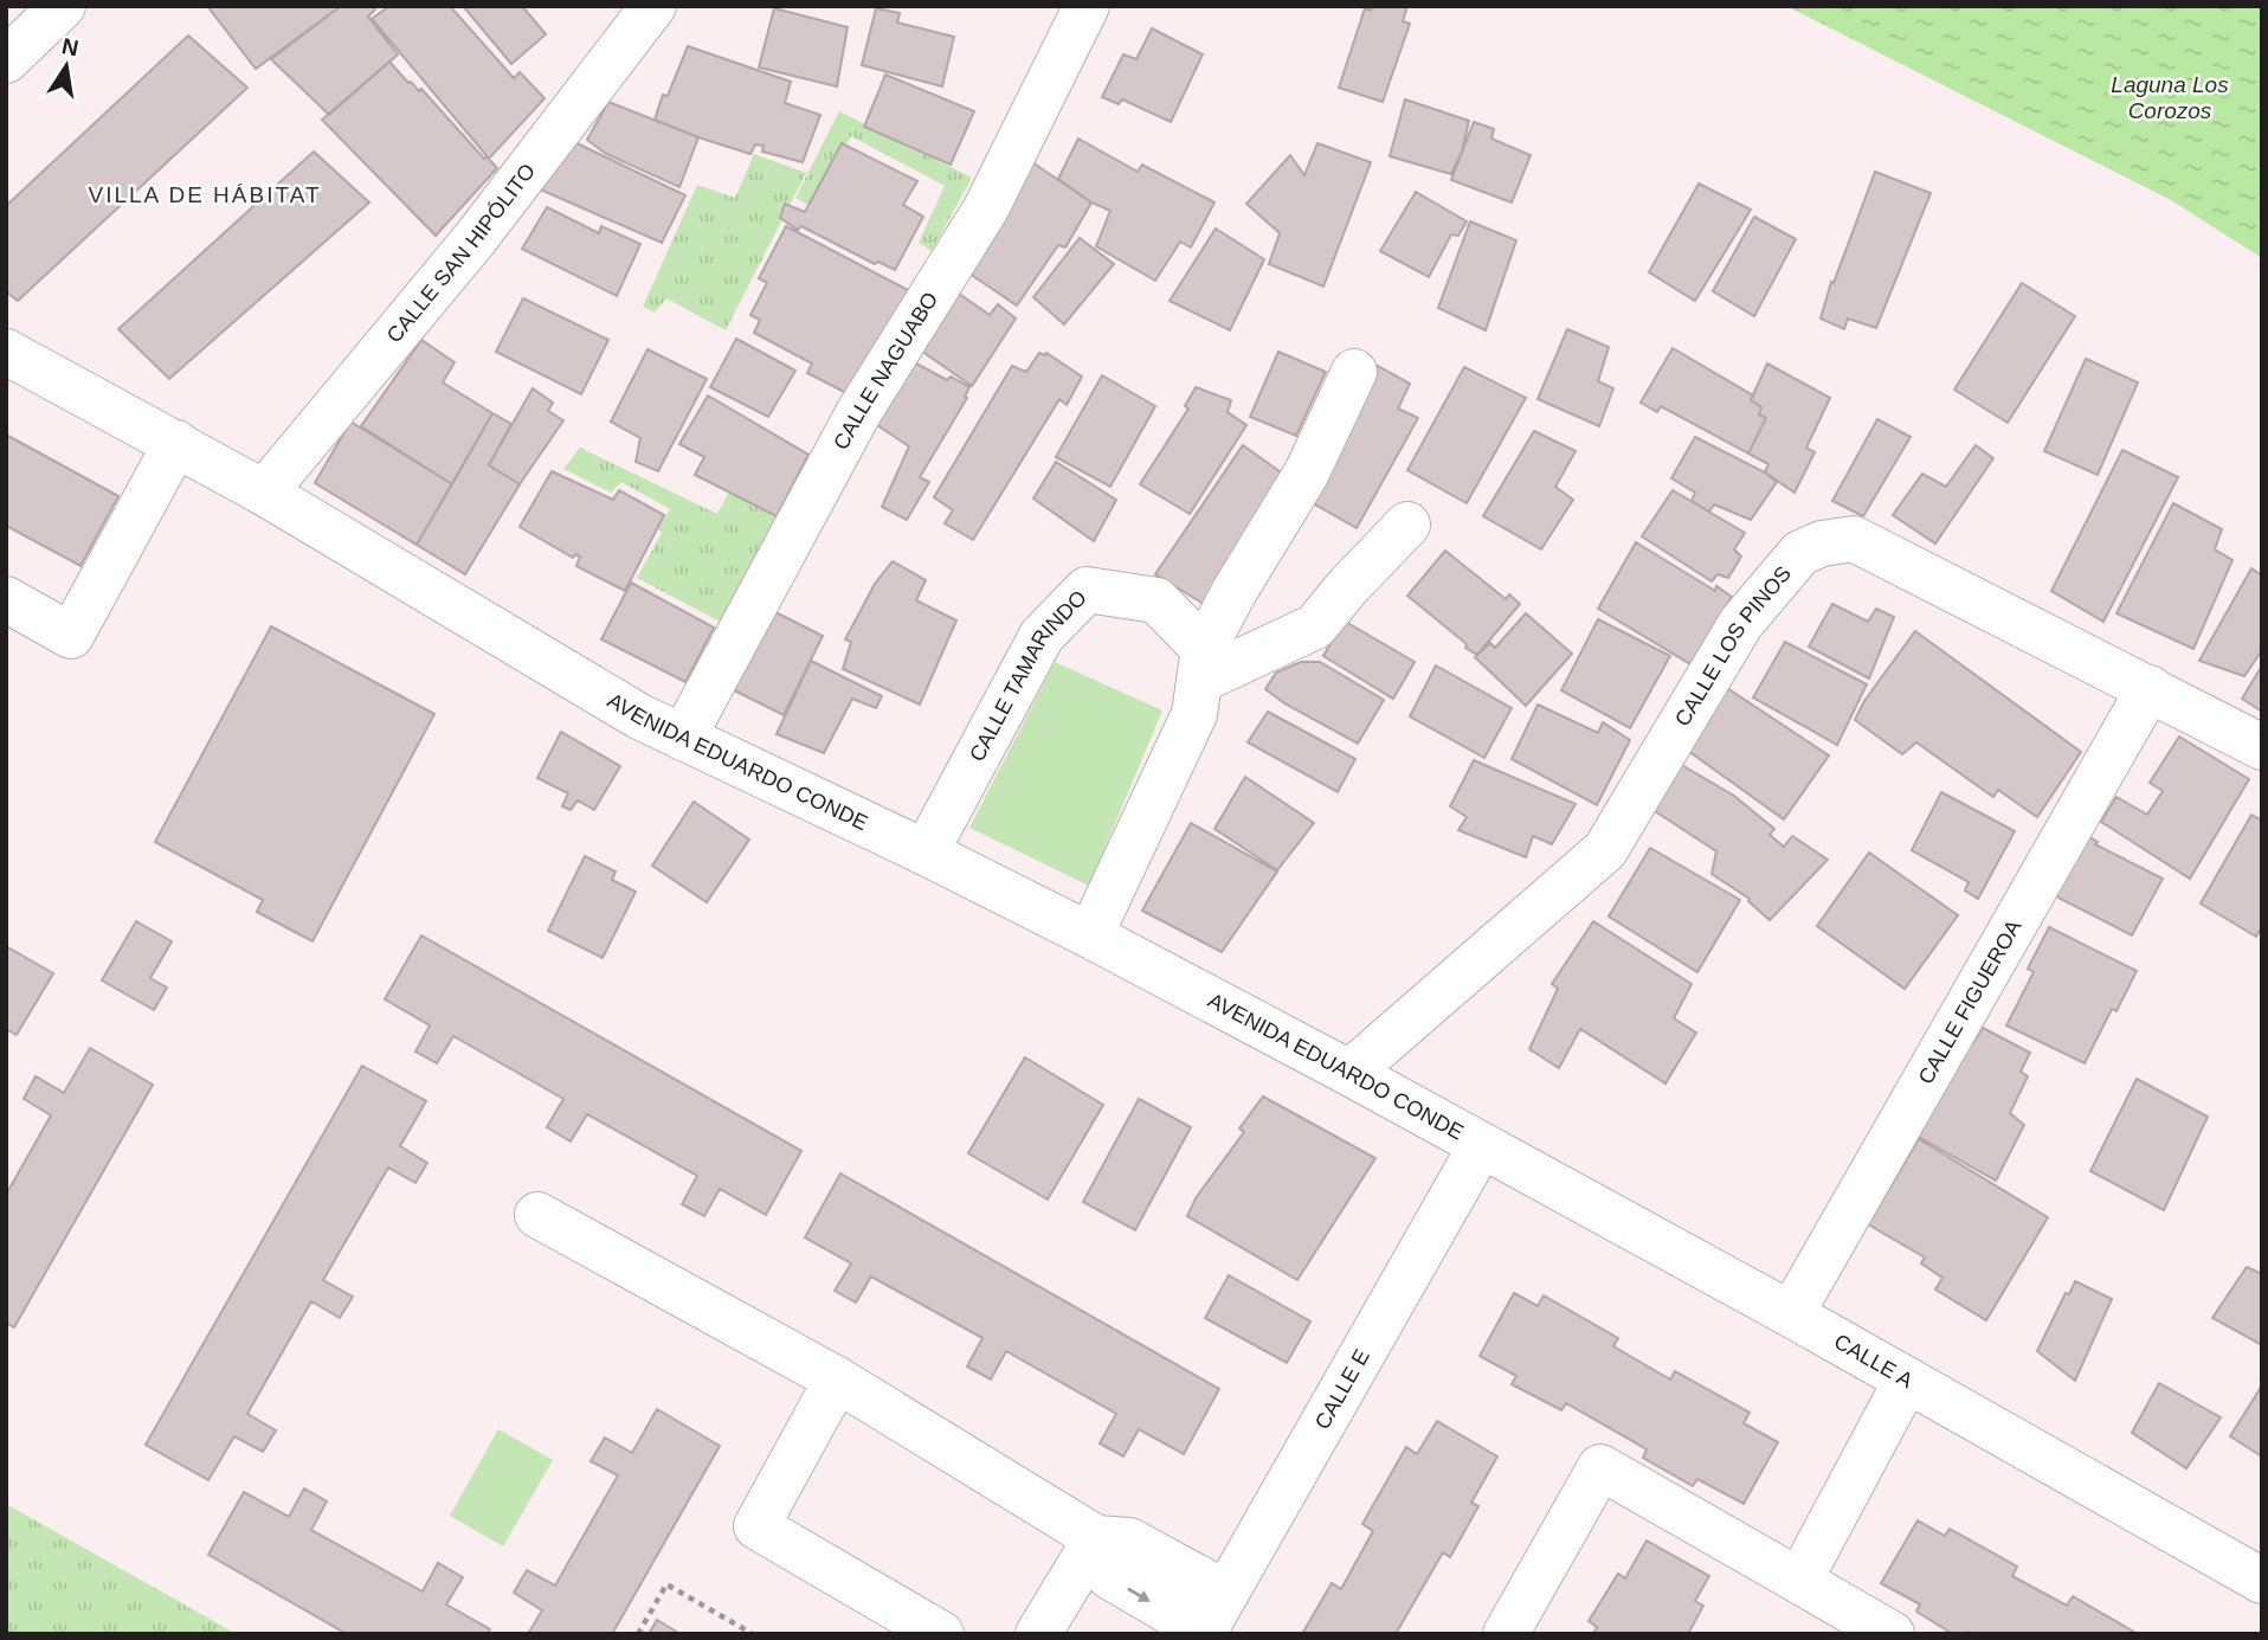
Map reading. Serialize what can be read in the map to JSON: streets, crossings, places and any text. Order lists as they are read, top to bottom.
{
  "streets": {
    "street": [
      "CALLE SAN HIPÓLITO",
      "CALLE NAGUABO",
      "CALLE LOS PINOS",
      "CALLE TAMARINDO",
      "AVENIDA EDUARDO CONDE",
      "CALLE FIGUEROA",
      "CALLE A",
      "CALLE E"
    ]
  },
  "crossings": [
    ["CALLE SAN HIPÓLITO", "AVENIDA EDUARDO CONDE"],
    ["CALLE NAGUABO", "AVENIDA EDUARDO CONDE"],
    ["CALLE LOS PINOS", "AVENIDA EDUARDO CONDE"],
    ["CALLE LOS PINOS", "CALLE FIGUEROA"],
    ["CALLE TAMARINDO", "AVENIDA EDUARDO CONDE"],
    ["AVENIDA EDUARDO CONDE", "CALLE A"],
    ["AVENIDA EDUARDO CONDE", "CALLE E"],
    ["CALLE FIGUEROA", "CALLE A"],
    ["CALLE A", "CALLE E"]
  ],
  "districts": ["VILLA DE HÁBITAT"],
  "water": ["Laguna Los Corozos"],
  "north": "top"
}
